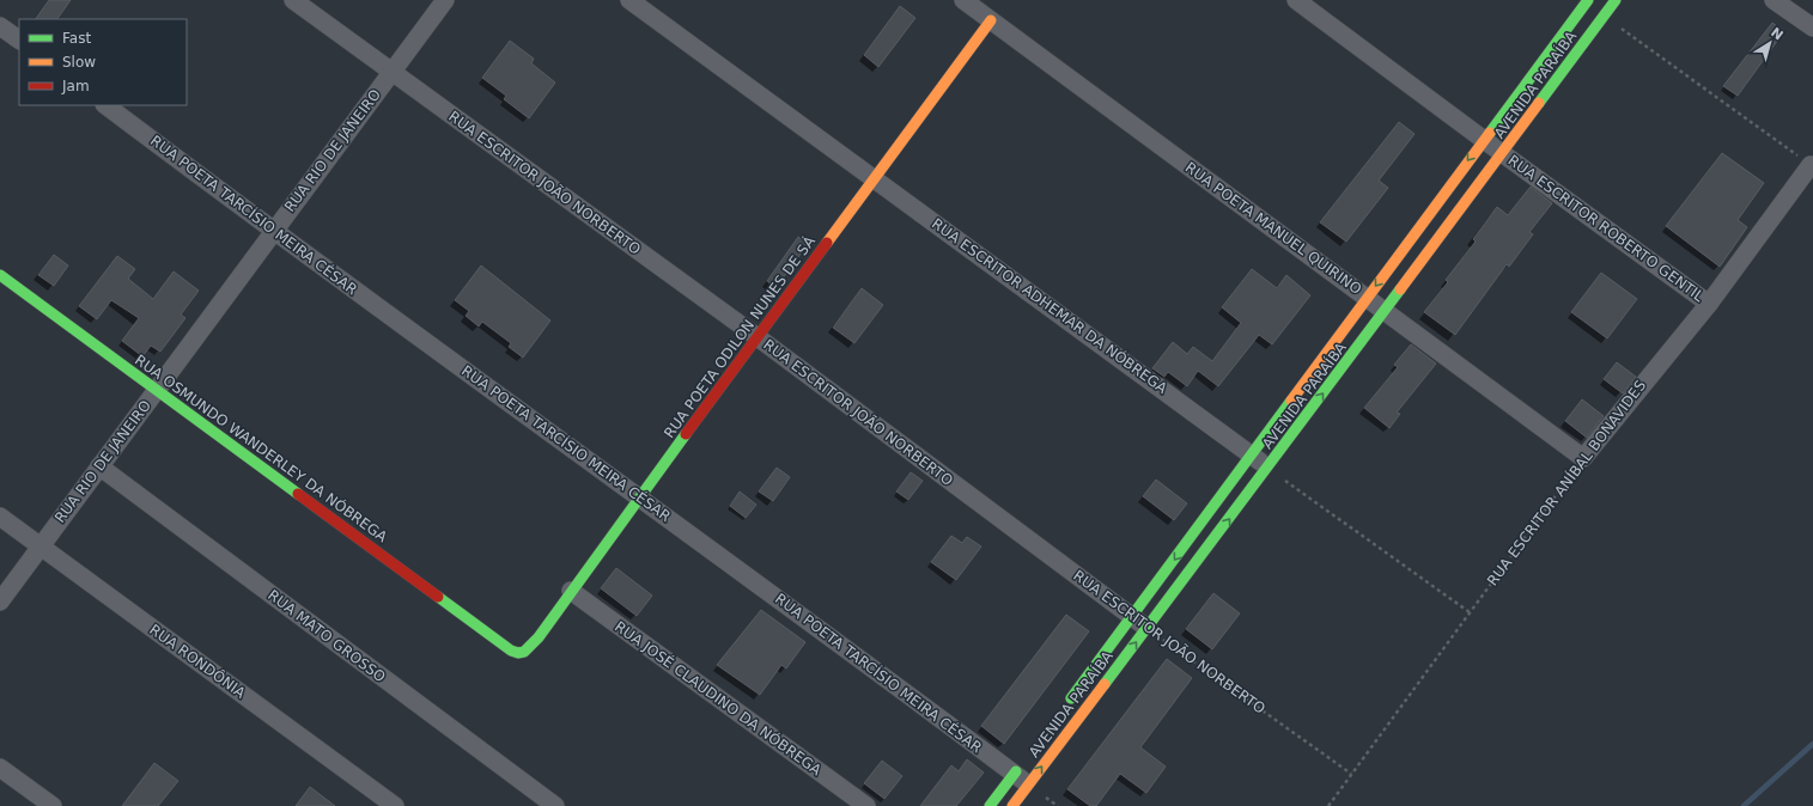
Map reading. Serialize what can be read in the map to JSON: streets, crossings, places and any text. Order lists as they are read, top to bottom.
{
  "streets": {
    "street": [
      "AVENIDA PARAÍBA",
      "RUA RIO DE JANEIRO",
      "RUA ESCRITOR JOÃO NORBERTO",
      "RUA POETA TARCÍSIO MEIRA CÉSAR",
      "RUA POETA MANUEL QUIRINO",
      "RUA ESCRITOR ROBERTO GENTIL",
      "RUA ESCRITOR ADHEMAR DA NÓBREGA",
      "RUA POETA ODILON NUNES DE SÁ",
      "RUA OSMUNDO WANDERLEY DA NÓBREGA",
      "RUA ESCRITOR ANÍBAL BONAVIDES",
      "RUA MATO GROSSO",
      "RUA RONDÔNIA",
      "RUA JOSÉ CLAUDINO DA NÓBREGA"
    ]
  },
  "crossings": [
    ["AVENIDA PARAÍBA", "RUA ESCRITOR JOÃO NORBERTO"],
    ["AVENIDA PARAÍBA", "RUA POETA TARCÍSIO MEIRA CÉSAR"],
    ["AVENIDA PARAÍBA", "RUA POETA MANUEL QUIRINO"],
    ["AVENIDA PARAÍBA", "RUA ESCRITOR ROBERTO GENTIL"],
    ["AVENIDA PARAÍBA", "RUA ESCRITOR ADHEMAR DA NÓBREGA"],
    ["RUA RIO DE JANEIRO", "RUA ESCRITOR JOÃO NORBERTO"],
    ["RUA RIO DE JANEIRO", "RUA POETA TARCÍSIO MEIRA CÉSAR"],
    ["RUA RIO DE JANEIRO", "RUA OSMUNDO WANDERLEY DA NÓBREGA"],
    ["RUA RIO DE JANEIRO", "RUA MATO GROSSO"],
    ["RUA RIO DE JANEIRO", "RUA RONDÔNIA"],
    ["RUA ESCRITOR JOÃO NORBERTO", "RUA POETA ODILON NUNES DE SÁ"],
    ["RUA ESCRITOR JOÃO NORBERTO", "RUA ESCRITOR ANÍBAL BONAVIDES"],
    ["RUA POETA TARCÍSIO MEIRA CÉSAR", "RUA POETA ODILON NUNES DE SÁ"],
    ["RUA POETA MANUEL QUIRINO", "RUA POETA ODILON NUNES DE SÁ"],
    ["RUA POETA MANUEL QUIRINO", "RUA ESCRITOR ANÍBAL BONAVIDES"],
    ["RUA ESCRITOR ROBERTO GENTIL", "RUA ESCRITOR ANÍBAL BONAVIDES"],
    ["RUA ESCRITOR ADHEMAR DA NÓBREGA", "RUA POETA ODILON NUNES DE SÁ"],
    ["RUA POETA ODILON NUNES DE SÁ", "RUA OSMUNDO WANDERLEY DA NÓBREGA"],
    ["RUA POETA ODILON NUNES DE SÁ", "RUA JOSÉ CLAUDINO DA NÓBREGA"]
  ],
  "legend": ["Fast", "Slow", "Jam"],
  "north": "top right"
}
